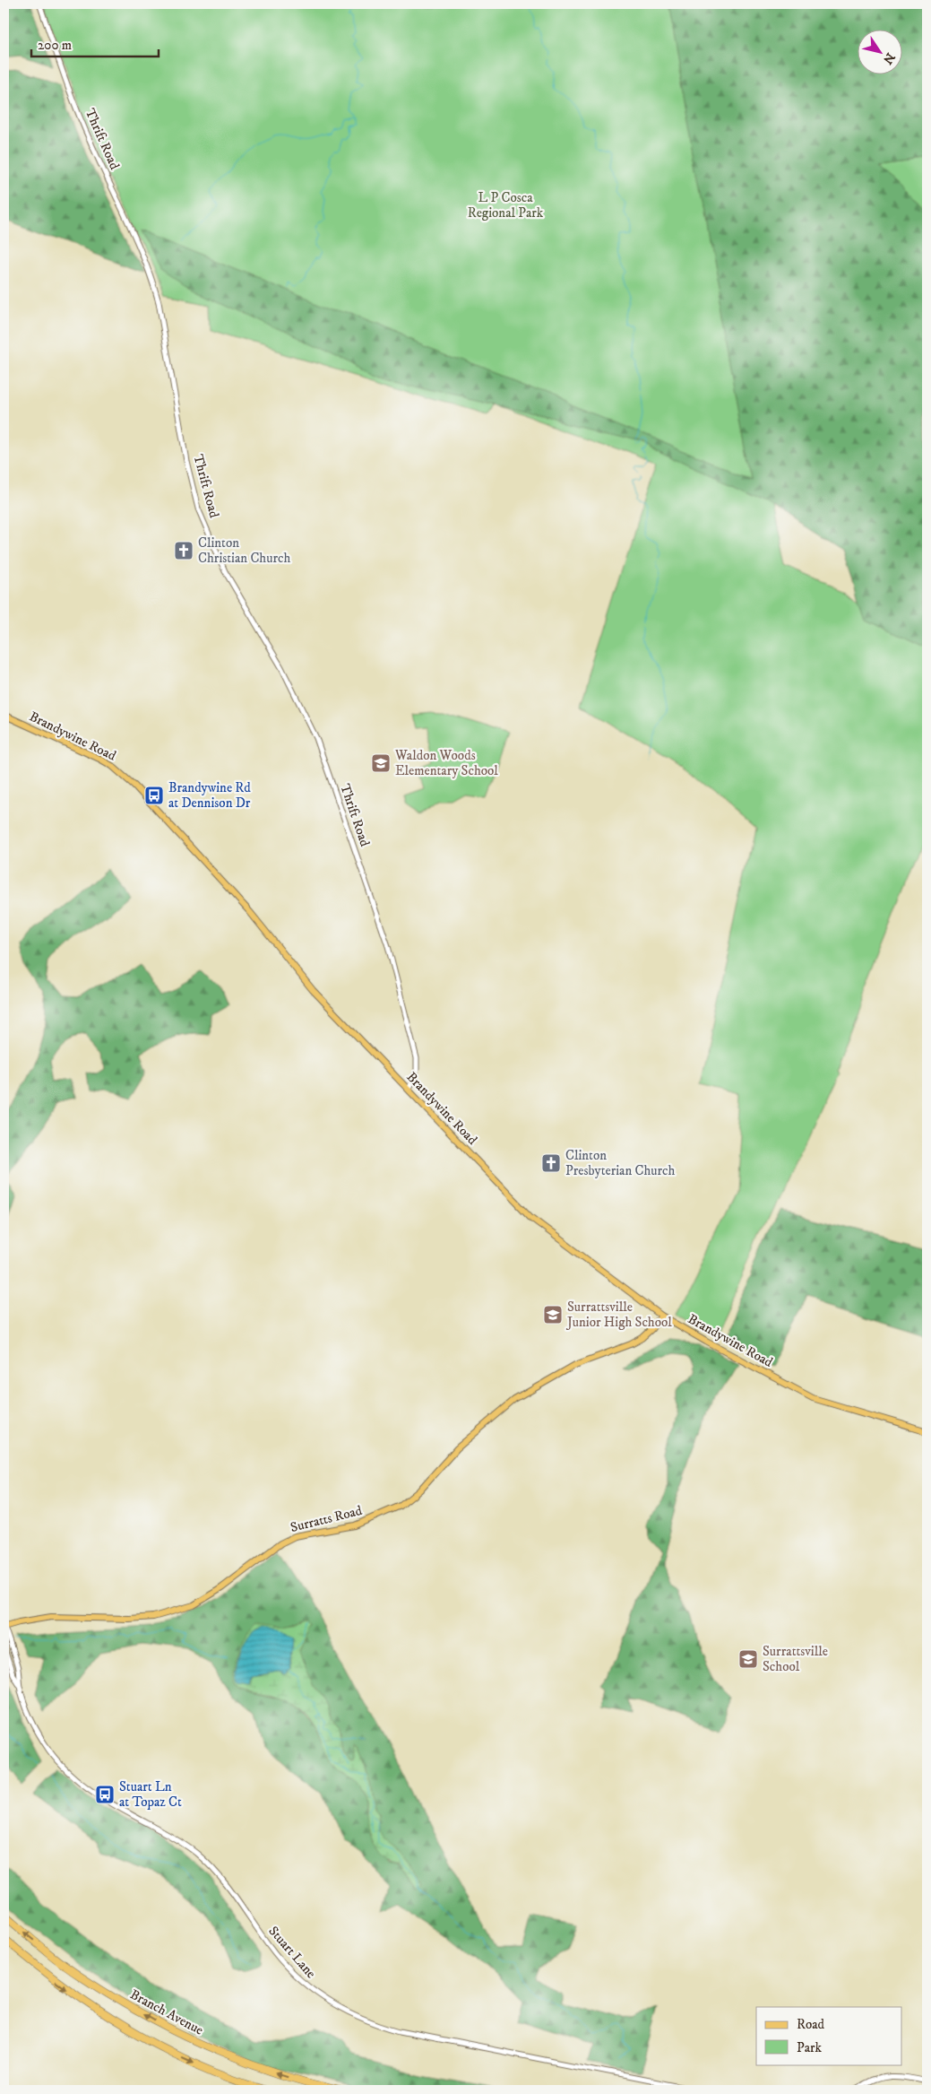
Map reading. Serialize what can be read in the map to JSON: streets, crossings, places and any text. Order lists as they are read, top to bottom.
{
  "streets": {
    "highway": ["Branch Avenue"],
    "main road": ["Brandywine Road", "Surratts Road"],
    "street": ["Thrift Road", "Stuart Lane"]
  },
  "crossings": [
    ["Thrift Road", "Brandywine Road"],
    ["Brandywine Road", "Surratts Road"],
    ["Surratts Road", "Stuart Lane"]
  ],
  "parks": ["L P Cosca Regional Park"],
  "places": {
    "church": ["Clinton Christian Church", "Clinton Presbyterian Church"],
    "school or university": ["Waldon Woods Elementary School", "Surrattsville Junior High School", "Surrattsville School"],
    "bus stop": ["Brandywine Rd at Dennison Dr", "Stuart Ln at Topaz Ct"]
  },
  "legend": ["Road", "Park"],
  "scale_bar": "200 m",
  "north": "bottom right"
}
